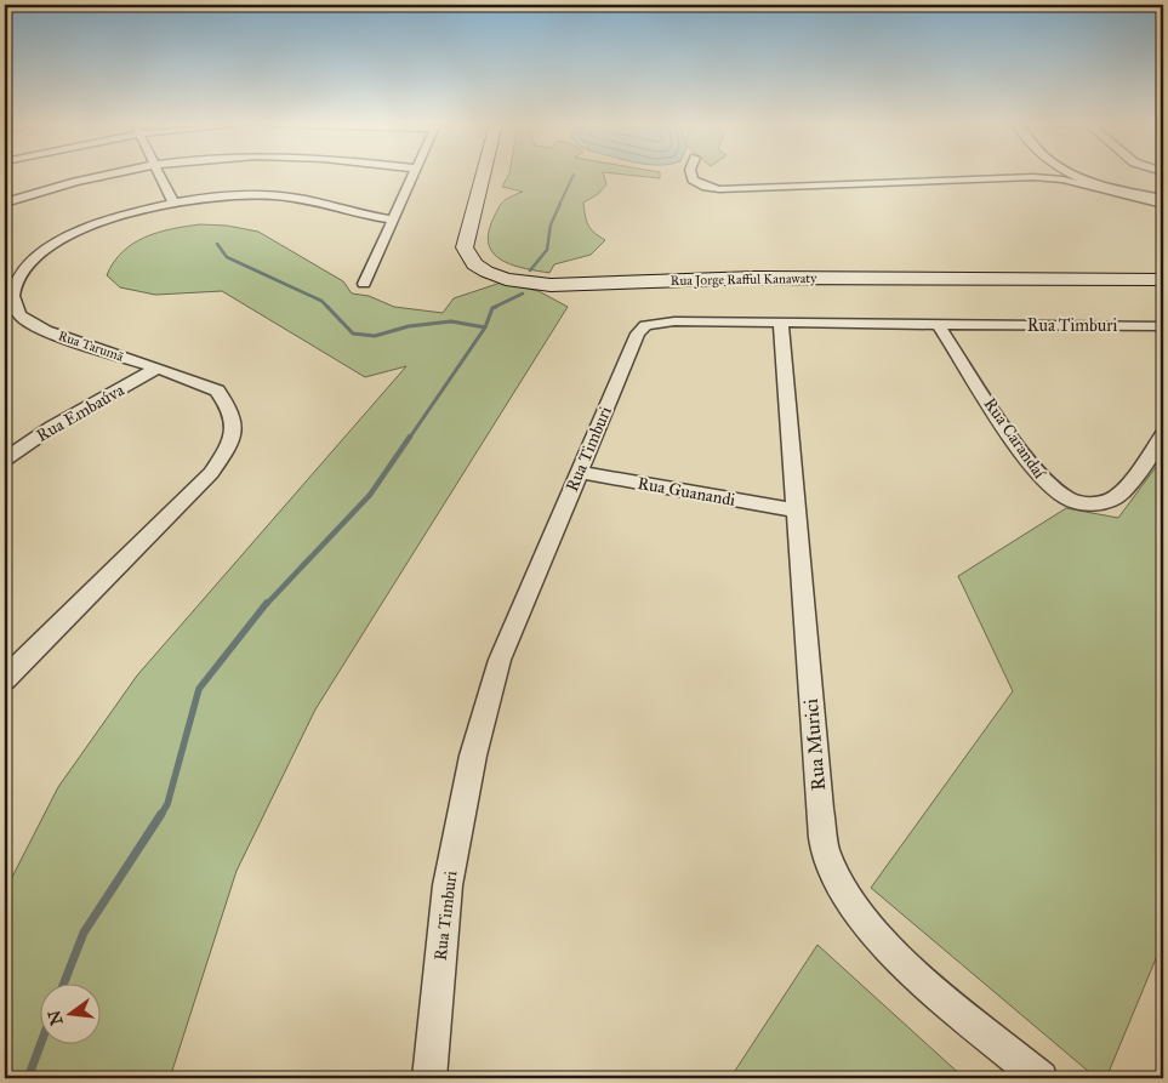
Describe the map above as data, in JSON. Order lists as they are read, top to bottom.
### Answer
{
  "streets": {
    "main road": ["Rua Jorge Rafful Kanawaty"],
    "street": [
      "Rua Timburi",
      "Rua Tarumã",
      "Rua Embaúva",
      "Rua Carandaí",
      "Rua Guanandi",
      "Rua Murici"
    ]
  },
  "crossings": [
    ["Rua Timburi", "Rua Carandaí"],
    ["Rua Timburi", "Rua Guanandi"],
    ["Rua Timburi", "Rua Murici"],
    ["Rua Tarumã", "Rua Embaúva"],
    ["Rua Guanandi", "Rua Murici"]
  ],
  "north": "left"
}
